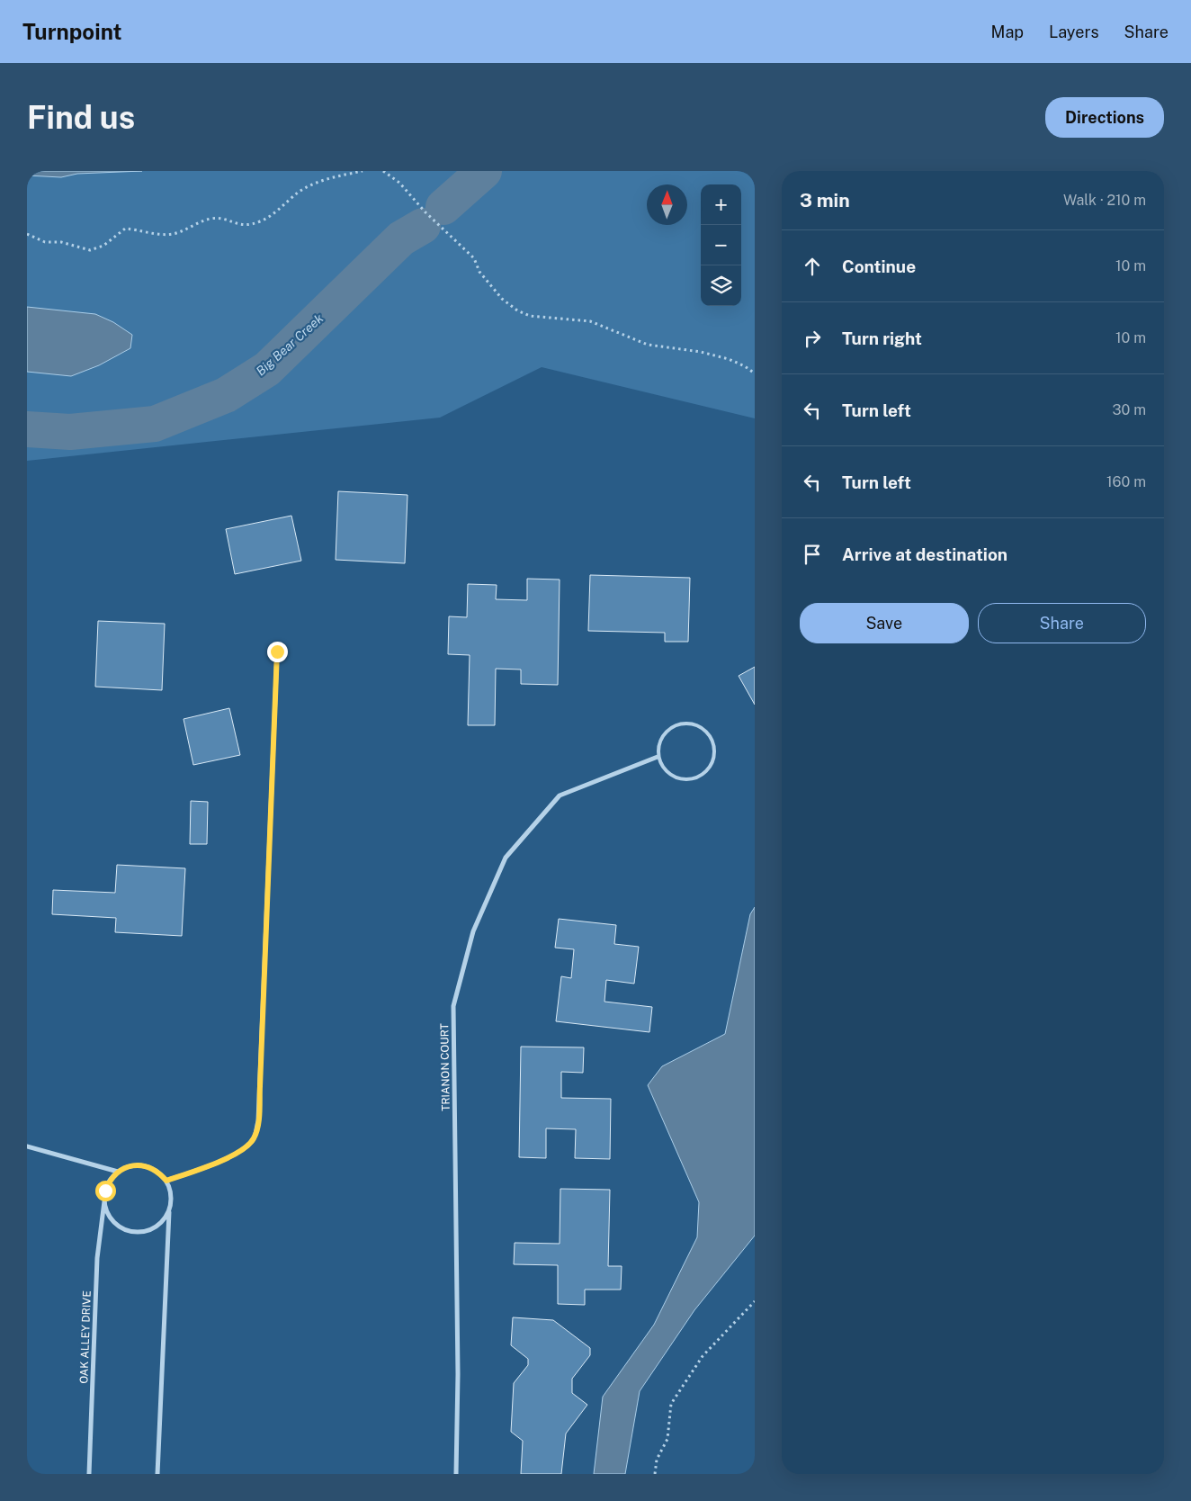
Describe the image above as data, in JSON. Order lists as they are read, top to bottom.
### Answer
{
  "streets": {
    "street": ["TRIANON COURT", "OAK ALLEY DRIVE"]
  },
  "water": ["Big Bear Creek"],
  "north": "top",
  "page": {
    "header": "Turnpoint",
    "nav": ["Map", "Layers", "Share"],
    "buttons": [
      "Directions",
      ["Save", "Share"]
    ],
    "title": "Find us",
    "heading": ["3 min", "Walk · 210 m"],
    "map_buttons": ["+", "−"],
    "list": [
      ["Continue", "10 m"],
      ["Turn right", "10 m"],
      ["Turn left", "30 m"],
      ["Turn left", "160 m"],
      "Arrive at destination"
    ]
  }
}
